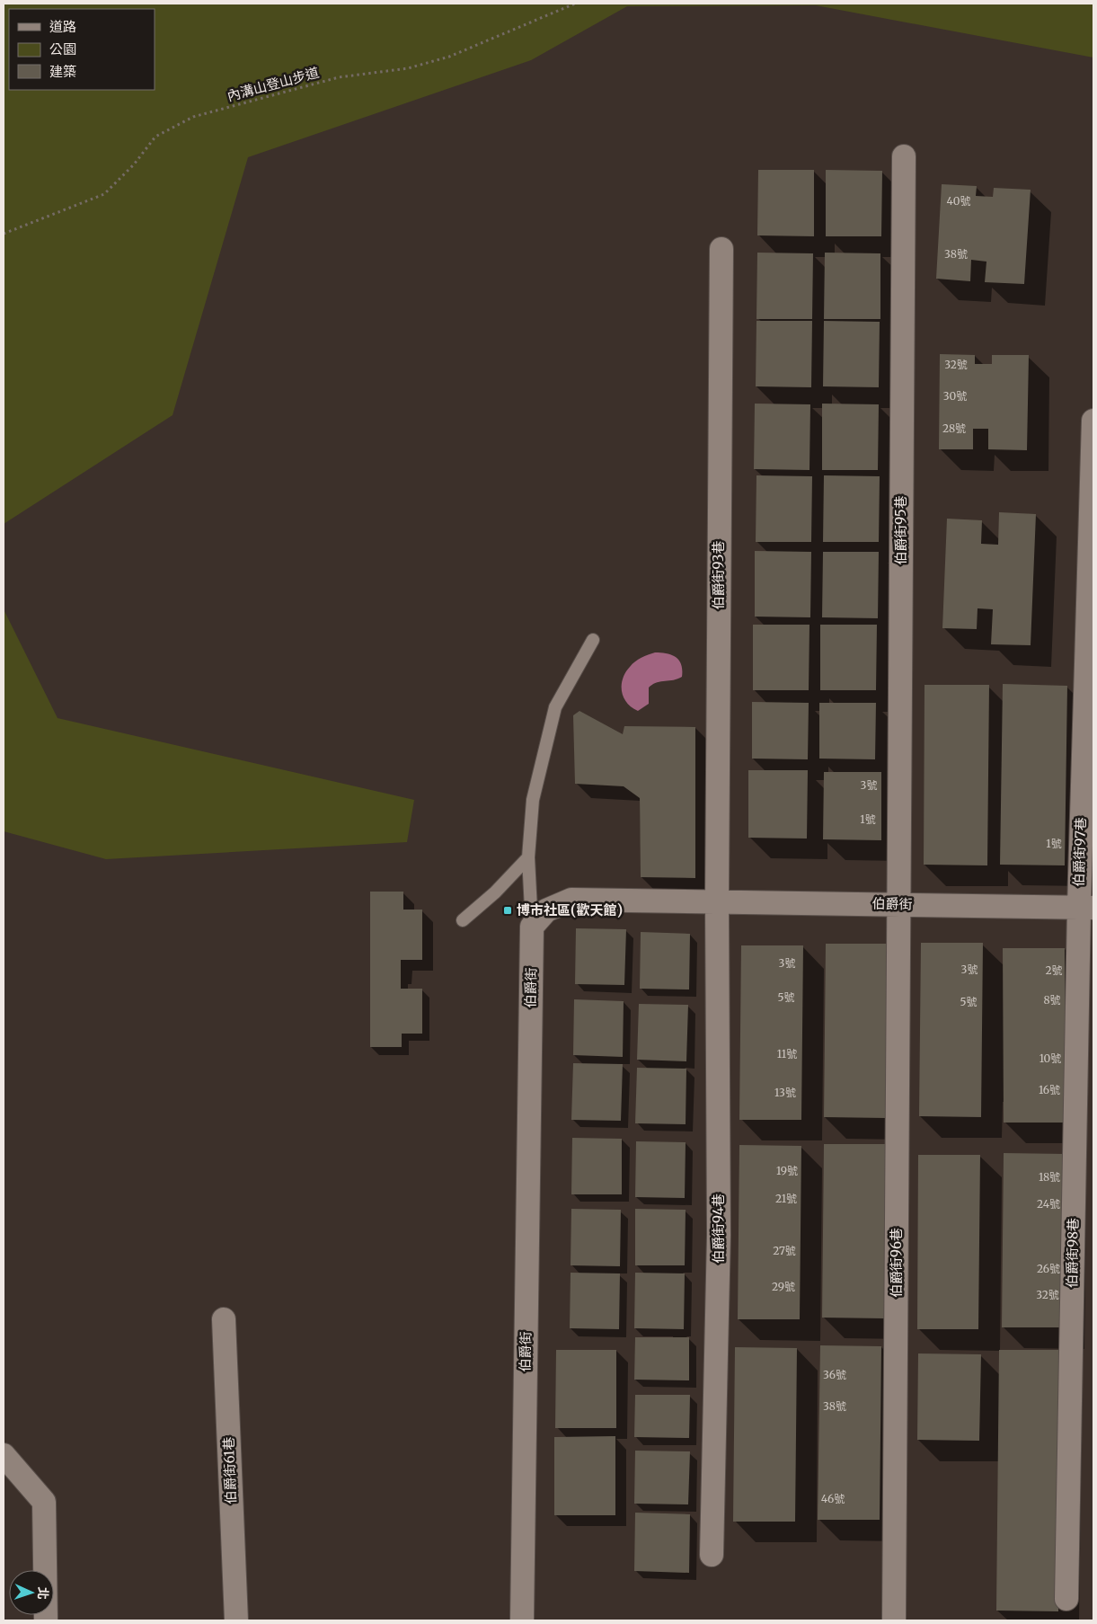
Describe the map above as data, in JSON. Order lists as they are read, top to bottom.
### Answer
{
  "streets": {
    "street": [
      "伯爵街95巷",
      "伯爵街93巷",
      "伯爵街97巷",
      "伯爵街",
      "伯爵街94巷",
      "伯爵街98巷",
      "伯爵街96巷",
      "伯爵街61巷"
    ],
    "path": ["內溝山登山步道"]
  },
  "crossings": [
    ["伯爵街95巷", "伯爵街"],
    ["伯爵街95巷", "伯爵街96巷"],
    ["伯爵街93巷", "伯爵街"],
    ["伯爵街93巷", "伯爵街94巷"],
    ["伯爵街97巷", "伯爵街"],
    ["伯爵街97巷", "伯爵街98巷"],
    ["伯爵街", "伯爵街94巷"],
    ["伯爵街", "伯爵街98巷"],
    ["伯爵街", "伯爵街96巷"]
  ],
  "places": {
    "transit": ["博市社區(歡天館)"]
  },
  "house_numbers": [
    "40號",
    "38號",
    "32號",
    "30號",
    "28號",
    "3號",
    "1號",
    "1號",
    "3號",
    "3號",
    "2號",
    "5號",
    "8號",
    "5號",
    "11號",
    "10號",
    "16號",
    "13號",
    "19號",
    "18號",
    "21號",
    "24號",
    "27號",
    "26號",
    "29號",
    "32號",
    "36號",
    "38號",
    "46號"
  ],
  "legend": ["道路", "公園", "建築"],
  "north": "right"
}
